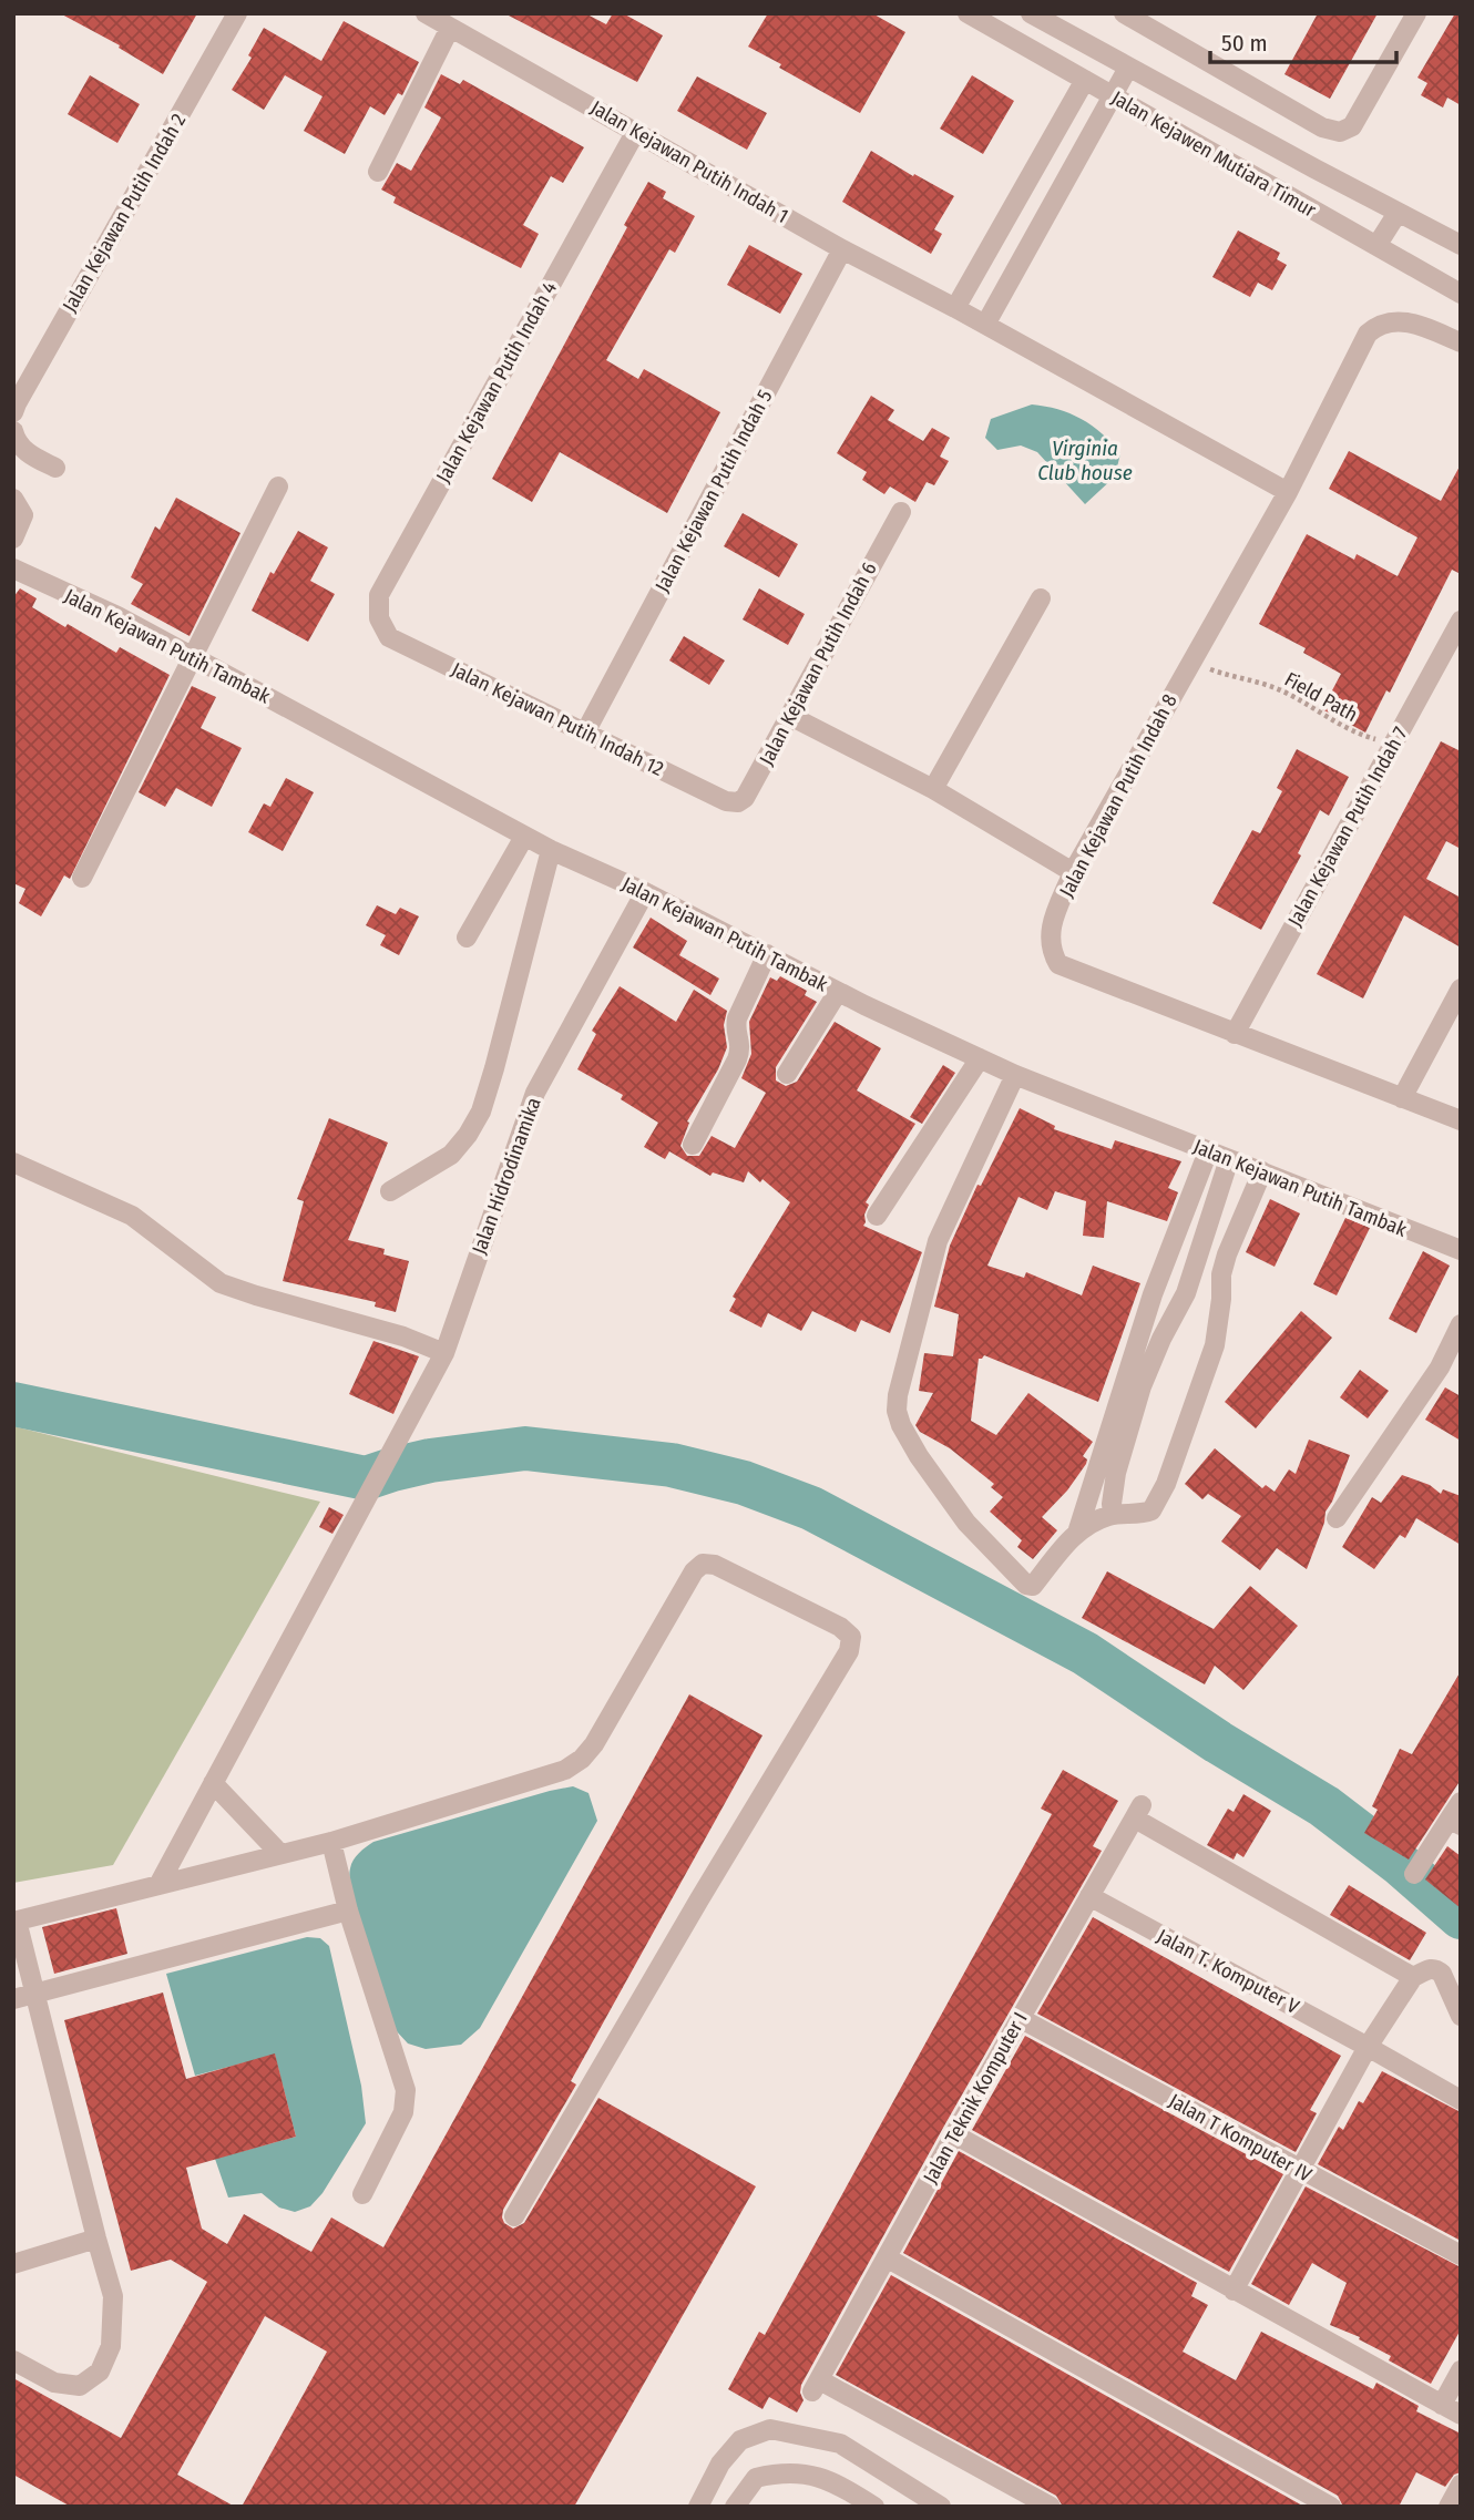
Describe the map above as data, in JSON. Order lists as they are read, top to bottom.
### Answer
{
  "streets": {
    "street": [
      "Jalan Kejawen Mutiara Timur",
      "Jalan Kejawan Putih Indah 1",
      "Jalan Kejawan Putih Indah 2",
      "Jalan Kejawan Putih Indah 4",
      "Jalan Kejawan Putih Indah 5",
      "Jalan Kejawan Putih Tambak",
      "Jalan Kejawan Putih Indah 6",
      "Jalan Kejawan Putih Indah 12",
      "Jalan Kejawan Putih Indah 8",
      "Jalan Kejawan Putih Indah 7",
      "Jalan Hidrodinamika",
      "Jalan T. Komputer V",
      "Jalan Teknik Komputer I",
      "Jalan T Komputer IV"
    ],
    "path": ["Field Path"]
  },
  "crossings": [
    ["Jalan Kejawan Putih Indah 1", "Jalan Kejawan Putih Indah 4"],
    ["Jalan Kejawan Putih Indah 1", "Jalan Kejawan Putih Indah 5"],
    ["Jalan Kejawan Putih Indah 1", "Jalan Kejawan Putih Indah 8"],
    ["Jalan Kejawan Putih Indah 4", "Jalan Kejawan Putih Indah 12"],
    ["Jalan Kejawan Putih Indah 5", "Jalan Kejawan Putih Indah 12"],
    ["Jalan Kejawan Putih Tambak", "Jalan Hidrodinamika"],
    ["Jalan Kejawan Putih Indah 6", "Jalan Kejawan Putih Indah 12"],
    ["Field Path", "Jalan Kejawan Putih Indah 8"],
    ["Field Path", "Jalan Kejawan Putih Indah 7"],
    ["Jalan Kejawan Putih Indah 8", "Jalan Kejawan Putih Indah 7"],
    ["Jalan T. Komputer V", "Jalan Teknik Komputer I"],
    ["Jalan Teknik Komputer I", "Jalan T Komputer IV"]
  ],
  "water": ["Virginia Club house"],
  "scale_bar": "50 m"
}
